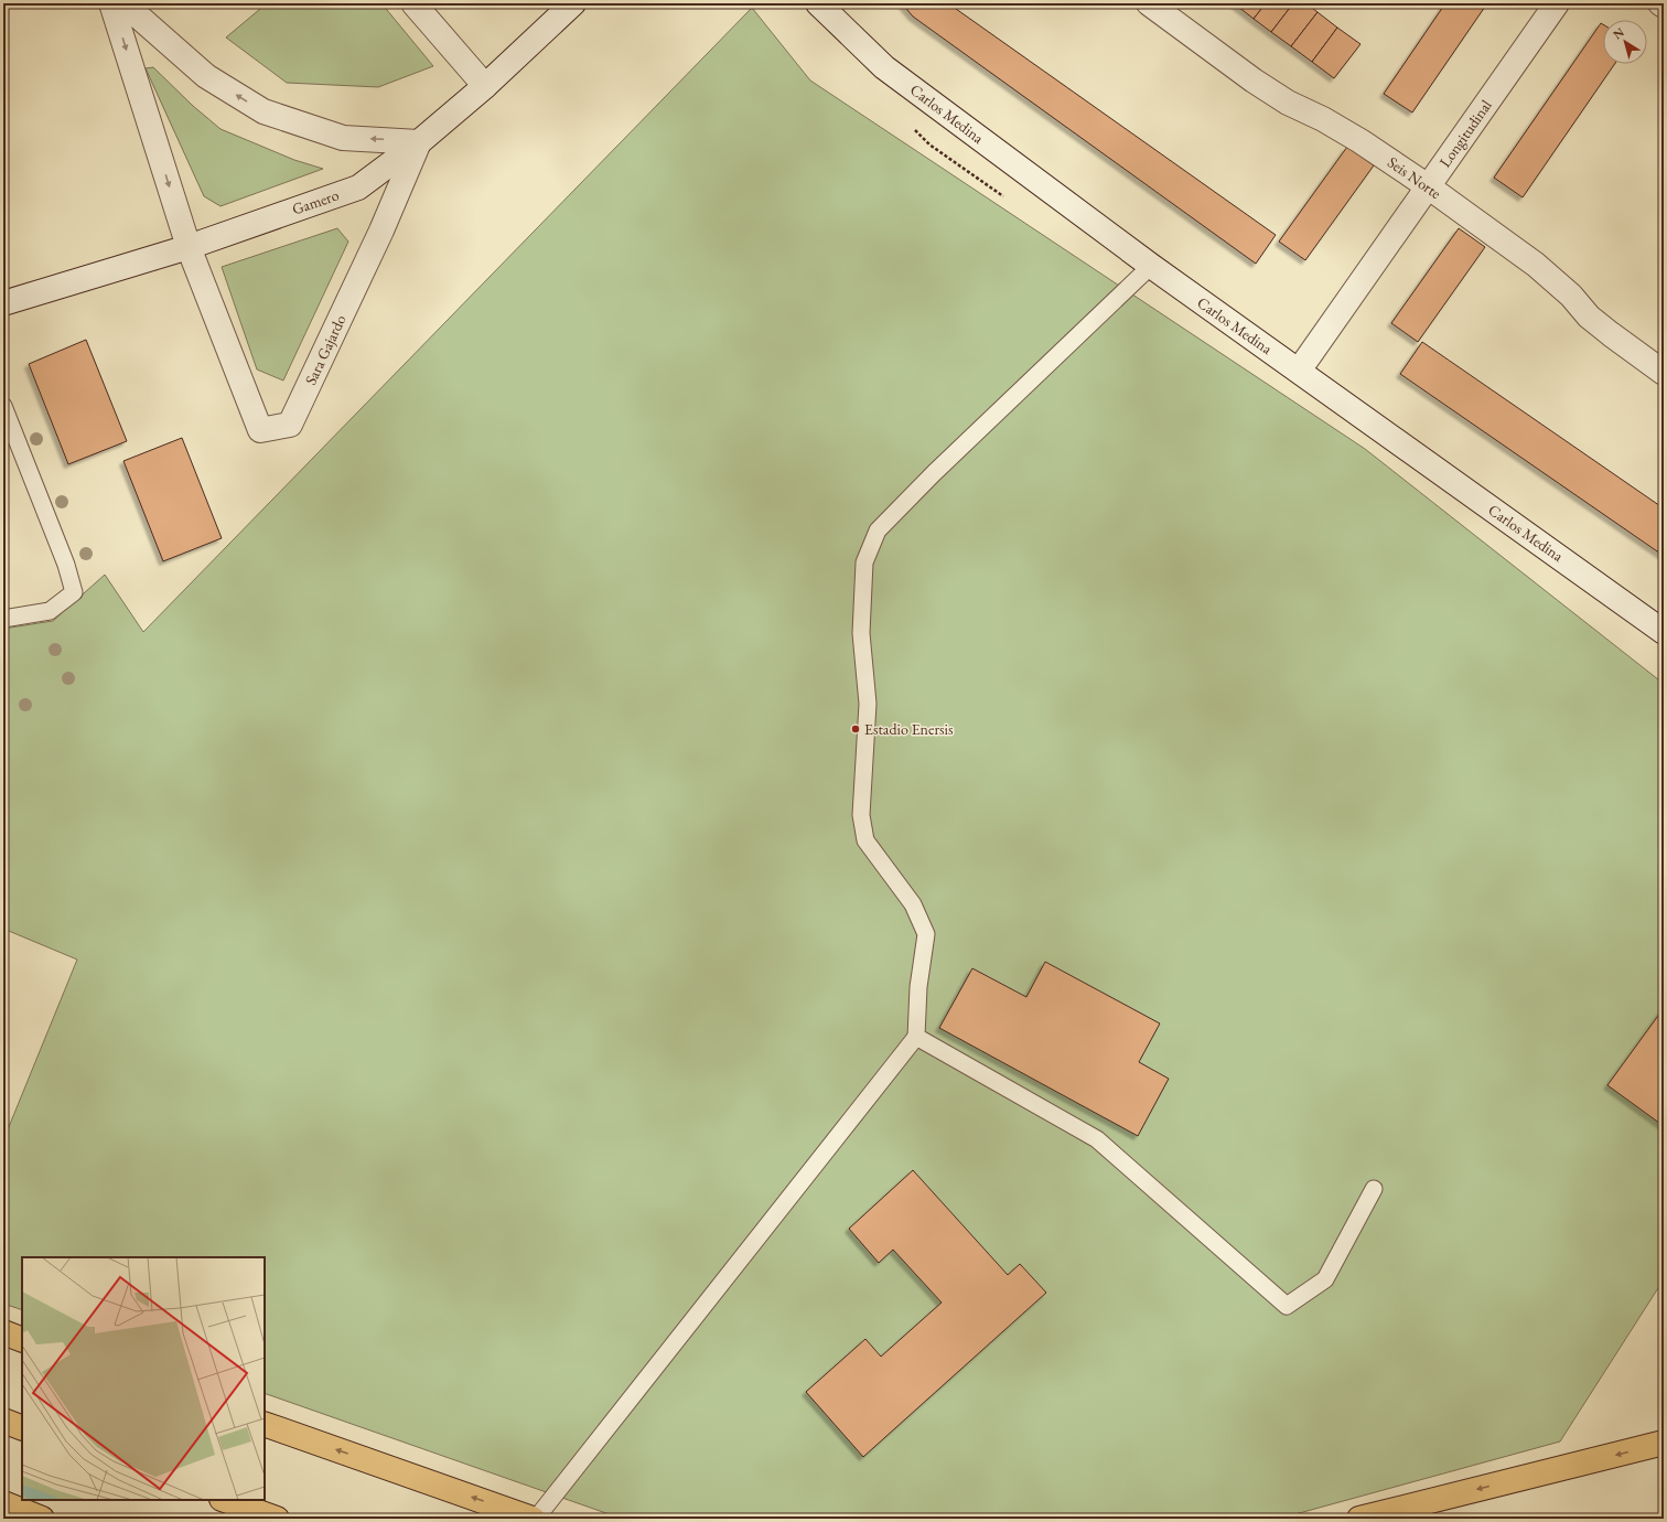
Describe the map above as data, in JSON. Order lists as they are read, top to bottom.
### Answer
{
  "streets": {
    "street": [
      "Carlos Medina",
      "Longitudinal",
      "Seis Norte",
      "Gamero",
      "Sara Gajardo"
    ]
  },
  "crossings": [
    ["Carlos Medina", "Longitudinal"],
    ["Longitudinal", "Seis Norte"],
    ["Gamero", "Sara Gajardo"]
  ],
  "places": ["Estadio Enersis"],
  "north": "top left"
}
